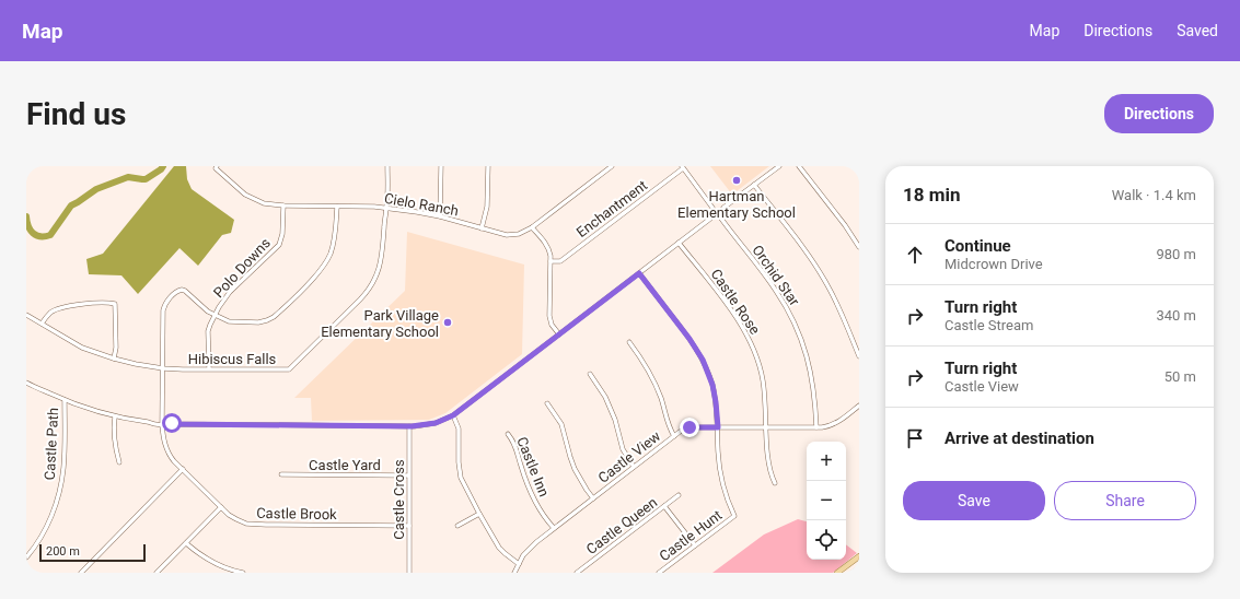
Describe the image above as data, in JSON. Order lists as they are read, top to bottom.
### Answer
{
  "streets": {
    "street": [
      "Cielo Ranch",
      "Enchantment",
      "Polo Downs",
      "Orchid Star",
      "Castle Rose",
      "Hibiscus Falls",
      "Castle Path",
      "Castle View",
      "Castle Yard",
      "Castle Inn",
      "Castle Cross",
      "Castle Brook",
      "Castle Queen",
      "Castle Hunt"
    ]
  },
  "crossings": [
    ["Cielo Ranch", "Polo Downs"],
    ["Cielo Ranch", "Hibiscus Falls"],
    ["Polo Downs", "Hibiscus Falls"],
    ["Polo Downs", "Castle Brook"],
    ["Orchid Star", "Castle View"],
    ["Castle Rose", "Castle View"],
    ["Hibiscus Falls", "Castle Brook"],
    ["Castle View", "Castle Inn"],
    ["Castle View", "Castle Hunt"],
    ["Castle Yard", "Castle Cross"],
    ["Castle Cross", "Castle Brook"]
  ],
  "places": ["Hartman Elementary School", "Park Village Elementary School"],
  "scale_bar": "200 m",
  "page": {
    "header": "Map",
    "nav": ["Map", "Directions", "Saved"],
    "buttons": [
      "Directions",
      ["Save", "Share"]
    ],
    "title": "Find us",
    "heading": ["18 min", "Walk · 1.4 km"],
    "list": [
      ["Continue", "Midcrown Drive", "980 m"],
      ["Turn right", "Castle Stream", "340 m"],
      ["Turn right", "Castle View", "50 m"],
      "Arrive at destination"
    ],
    "map_buttons": ["+", "−"],
    "scale": "200 m"
  }
}
